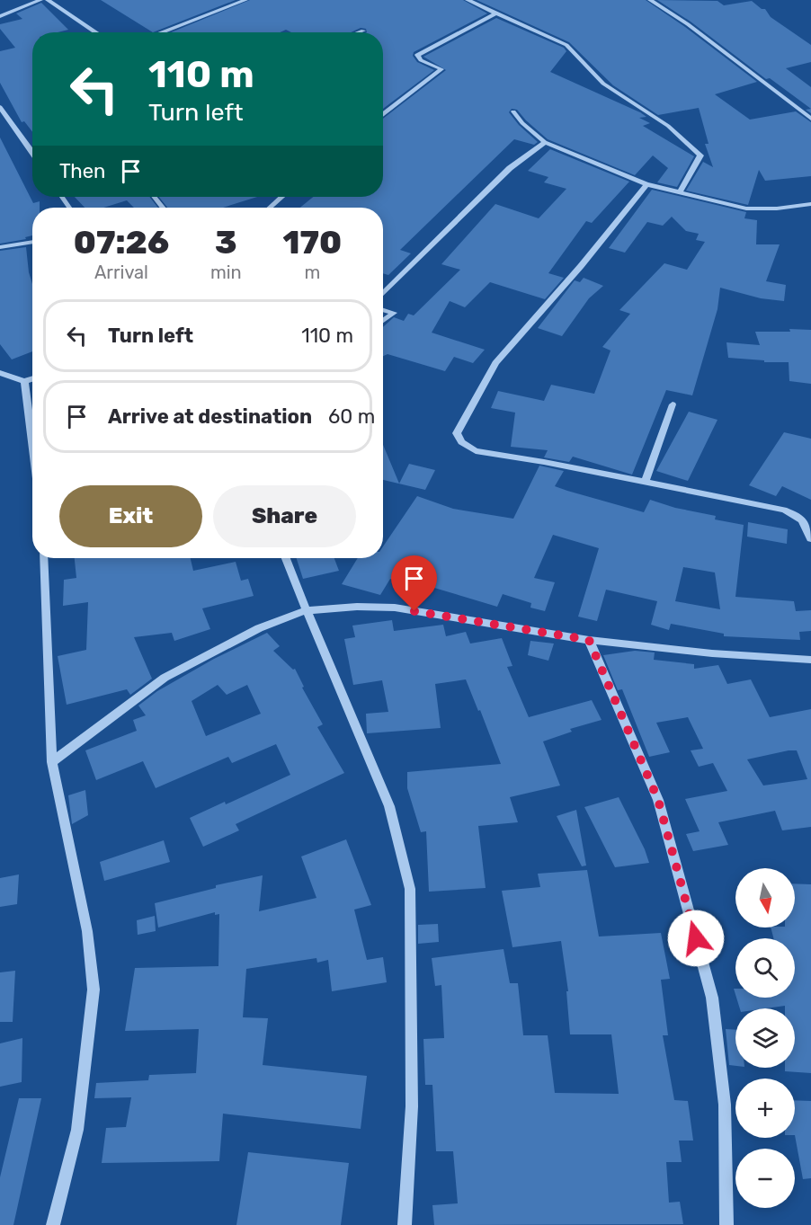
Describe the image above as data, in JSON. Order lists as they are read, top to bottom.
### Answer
{
  "north": "bottom",
  "page": {
    "turn": ["110 m", "Turn left"],
    "then": "Then",
    "eta": [
      "07:26",
      "Arrival",
      "3",
      "min",
      "170",
      "m"
    ],
    "list": [
      {
        "name": "Turn left",
        "value": "110 m"
      },
      {
        "name": "Arrive at destination",
        "value": "60 m"
      }
    ],
    "buttons": ["Exit", "Share"],
    "map_buttons": ["+", "−"]
  }
}
